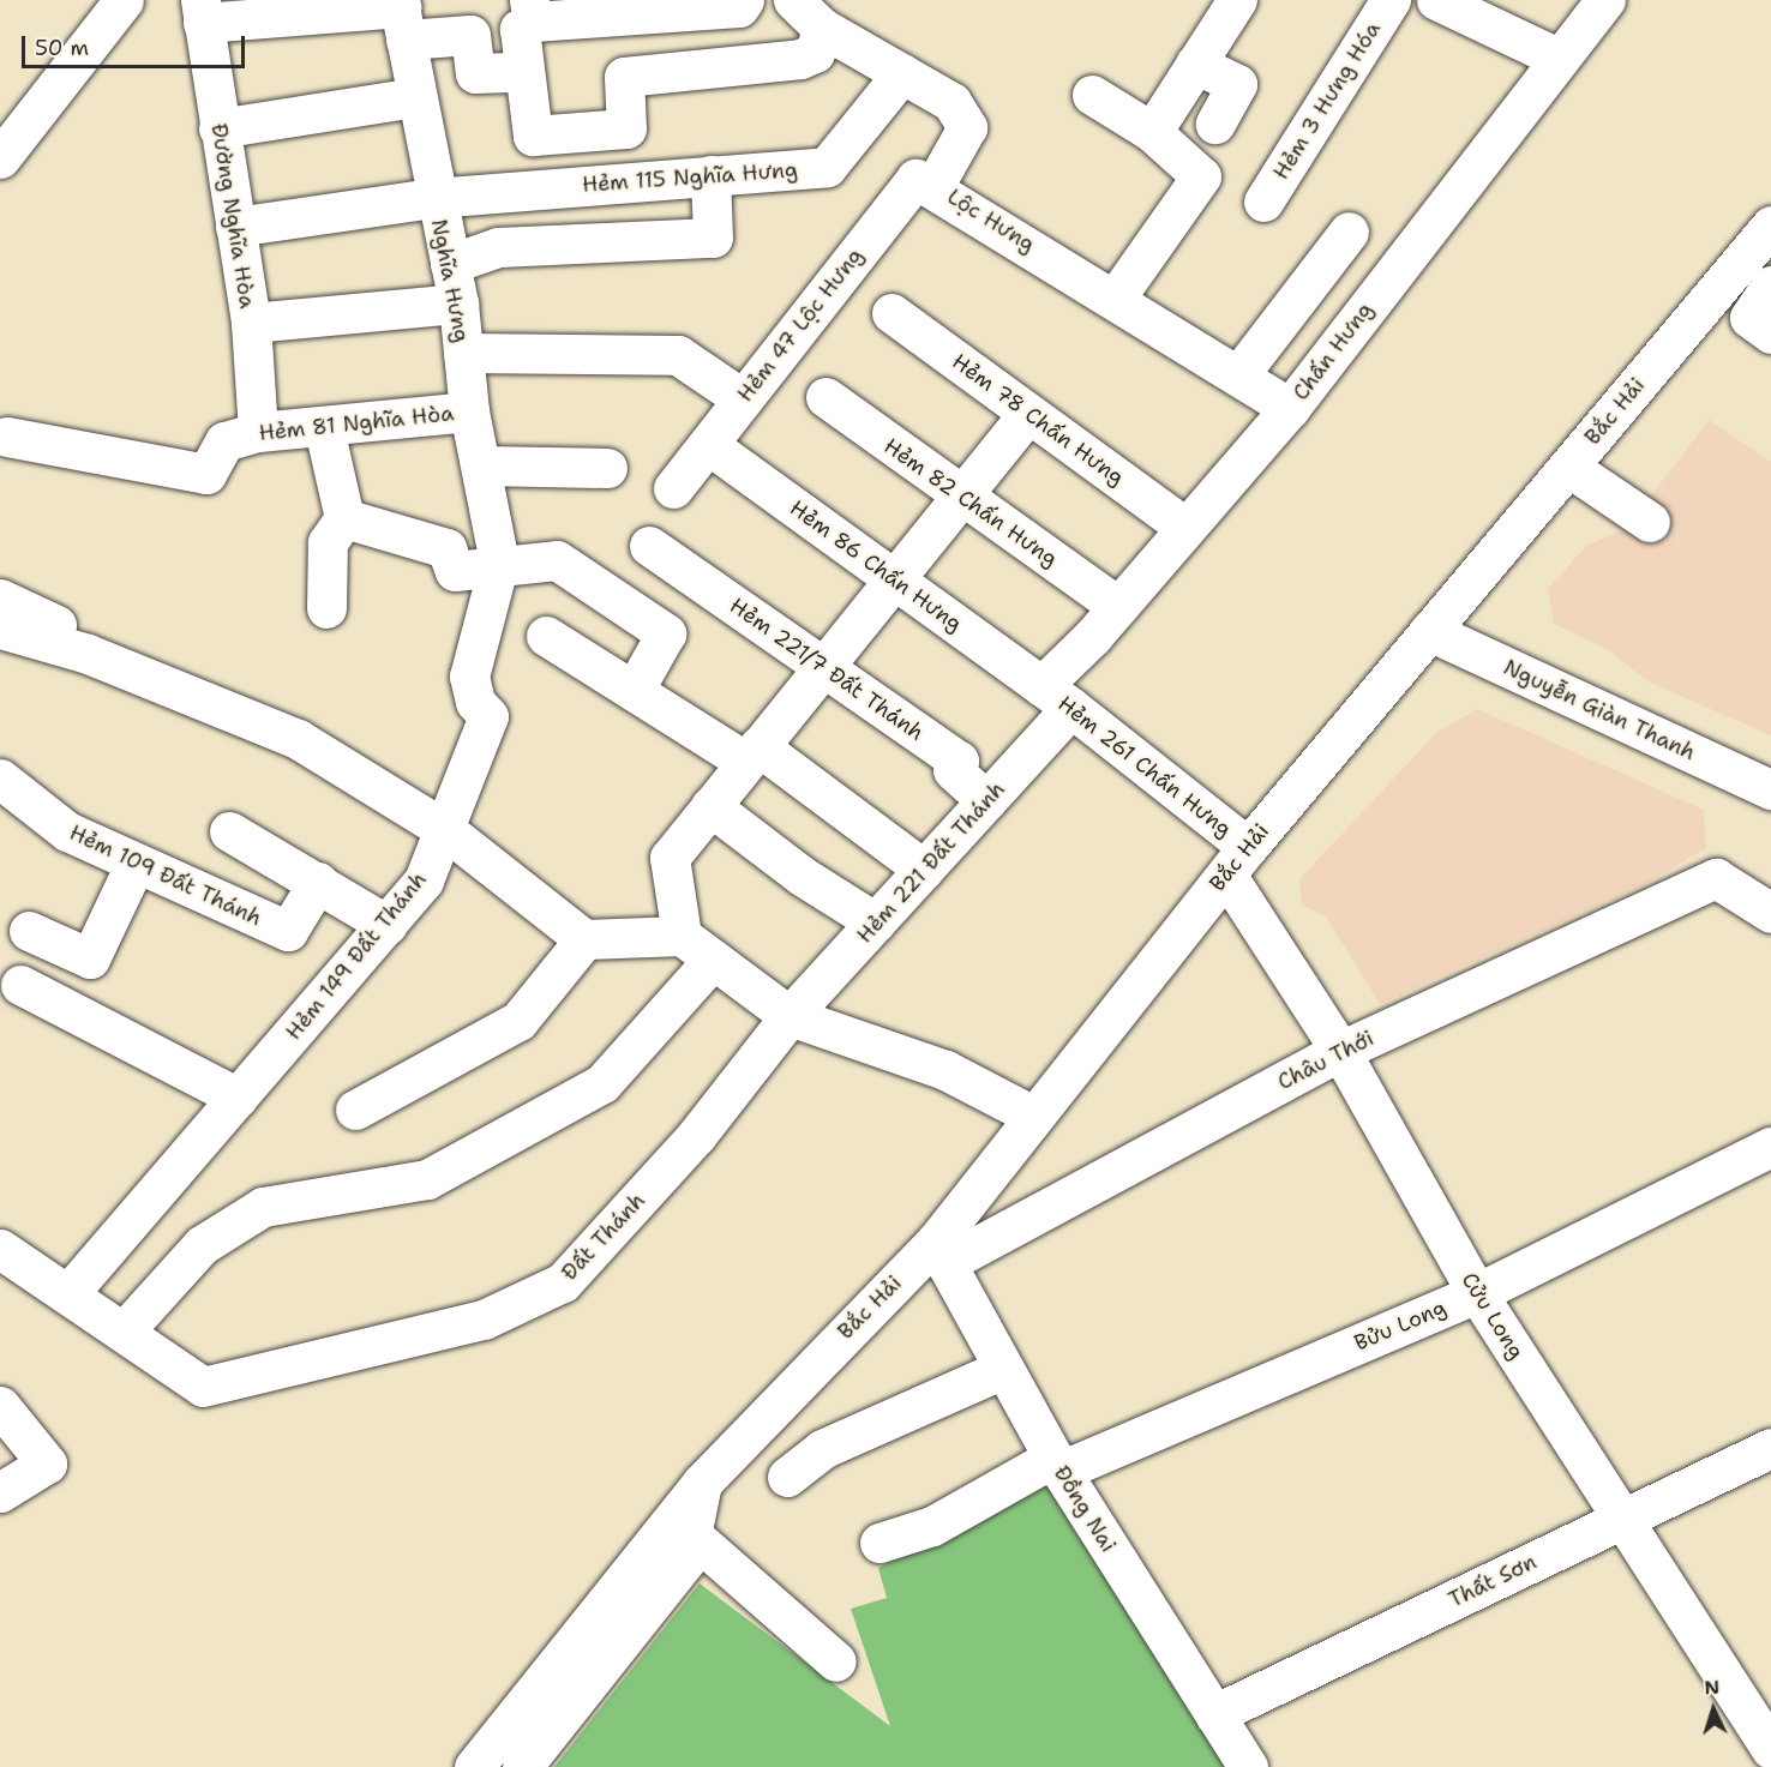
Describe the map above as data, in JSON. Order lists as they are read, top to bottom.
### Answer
{
  "streets": {
    "street": [
      "Hẻm 3 Hưng Hóa",
      "Hẻm 115 Nghĩa Hưng",
      "Đường Nghĩa Hòa",
      "Lộc Hưng",
      "Nghĩa Hưng",
      "Hẻm 47 Lộc Hưng",
      "Chấn Hưng",
      "Bắc Hải",
      "Hẻm 78 Chấn Hưng",
      "Hẻm 81 Nghĩa Hòa",
      "Hẻm 82 Chấn Hưng",
      "Hẻm 86 Chấn Hưng",
      "Hẻm 221/7 Đất Thánh",
      "Nguyễn Giàn Thanh",
      "Hẻm 261 Chấn Hưng",
      "Hẻm 221 Đất Thánh",
      "Hẻm 109 Đất Thánh",
      "Hẻm 149 Đất Thánh",
      "Châu Thới",
      "Đất Thánh",
      "Cửu Long",
      "Bửu Long",
      "Đồng Nai",
      "Thất Sơn"
    ]
  },
  "crossings": [
    ["Hẻm 115 Nghĩa Hưng", "Đường Nghĩa Hòa"],
    ["Hẻm 115 Nghĩa Hưng", "Lộc Hưng"],
    ["Hẻm 115 Nghĩa Hưng", "Nghĩa Hưng"],
    ["Đường Nghĩa Hòa", "Hẻm 81 Nghĩa Hòa"],
    ["Lộc Hưng", "Hẻm 47 Lộc Hưng"],
    ["Lộc Hưng", "Chấn Hưng"],
    ["Nghĩa Hưng", "Hẻm 81 Nghĩa Hòa"],
    ["Nghĩa Hưng", "Hẻm 149 Đất Thánh"],
    ["Hẻm 47 Lộc Hưng", "Hẻm 86 Chấn Hưng"],
    ["Chấn Hưng", "Hẻm 78 Chấn Hưng"],
    ["Chấn Hưng", "Hẻm 82 Chấn Hưng"],
    ["Chấn Hưng", "Hẻm 86 Chấn Hưng"],
    ["Chấn Hưng", "Hẻm 261 Chấn Hưng"],
    ["Chấn Hưng", "Hẻm 221 Đất Thánh"],
    ["Bắc Hải", "Nguyễn Giàn Thanh"],
    ["Bắc Hải", "Hẻm 261 Chấn Hưng"],
    ["Bắc Hải", "Châu Thới"],
    ["Bắc Hải", "Cửu Long"],
    ["Bắc Hải", "Đồng Nai"],
    ["Hẻm 86 Chấn Hưng", "Hẻm 261 Chấn Hưng"],
    ["Hẻm 86 Chấn Hưng", "Hẻm 221 Đất Thánh"],
    ["Hẻm 221/7 Đất Thánh", "Hẻm 221 Đất Thánh"],
    ["Hẻm 261 Chấn Hưng", "Hẻm 221 Đất Thánh"],
    ["Hẻm 261 Chấn Hưng", "Cửu Long"],
    ["Hẻm 221 Đất Thánh", "Đất Thánh"],
    ["Hẻm 149 Đất Thánh", "Đất Thánh"],
    ["Châu Thới", "Cửu Long"],
    ["Châu Thới", "Đồng Nai"],
    ["Cửu Long", "Bửu Long"],
    ["Cửu Long", "Thất Sơn"],
    ["Bửu Long", "Đồng Nai"],
    ["Đồng Nai", "Thất Sơn"]
  ],
  "scale_bar": "50 m",
  "north": "top"
}
